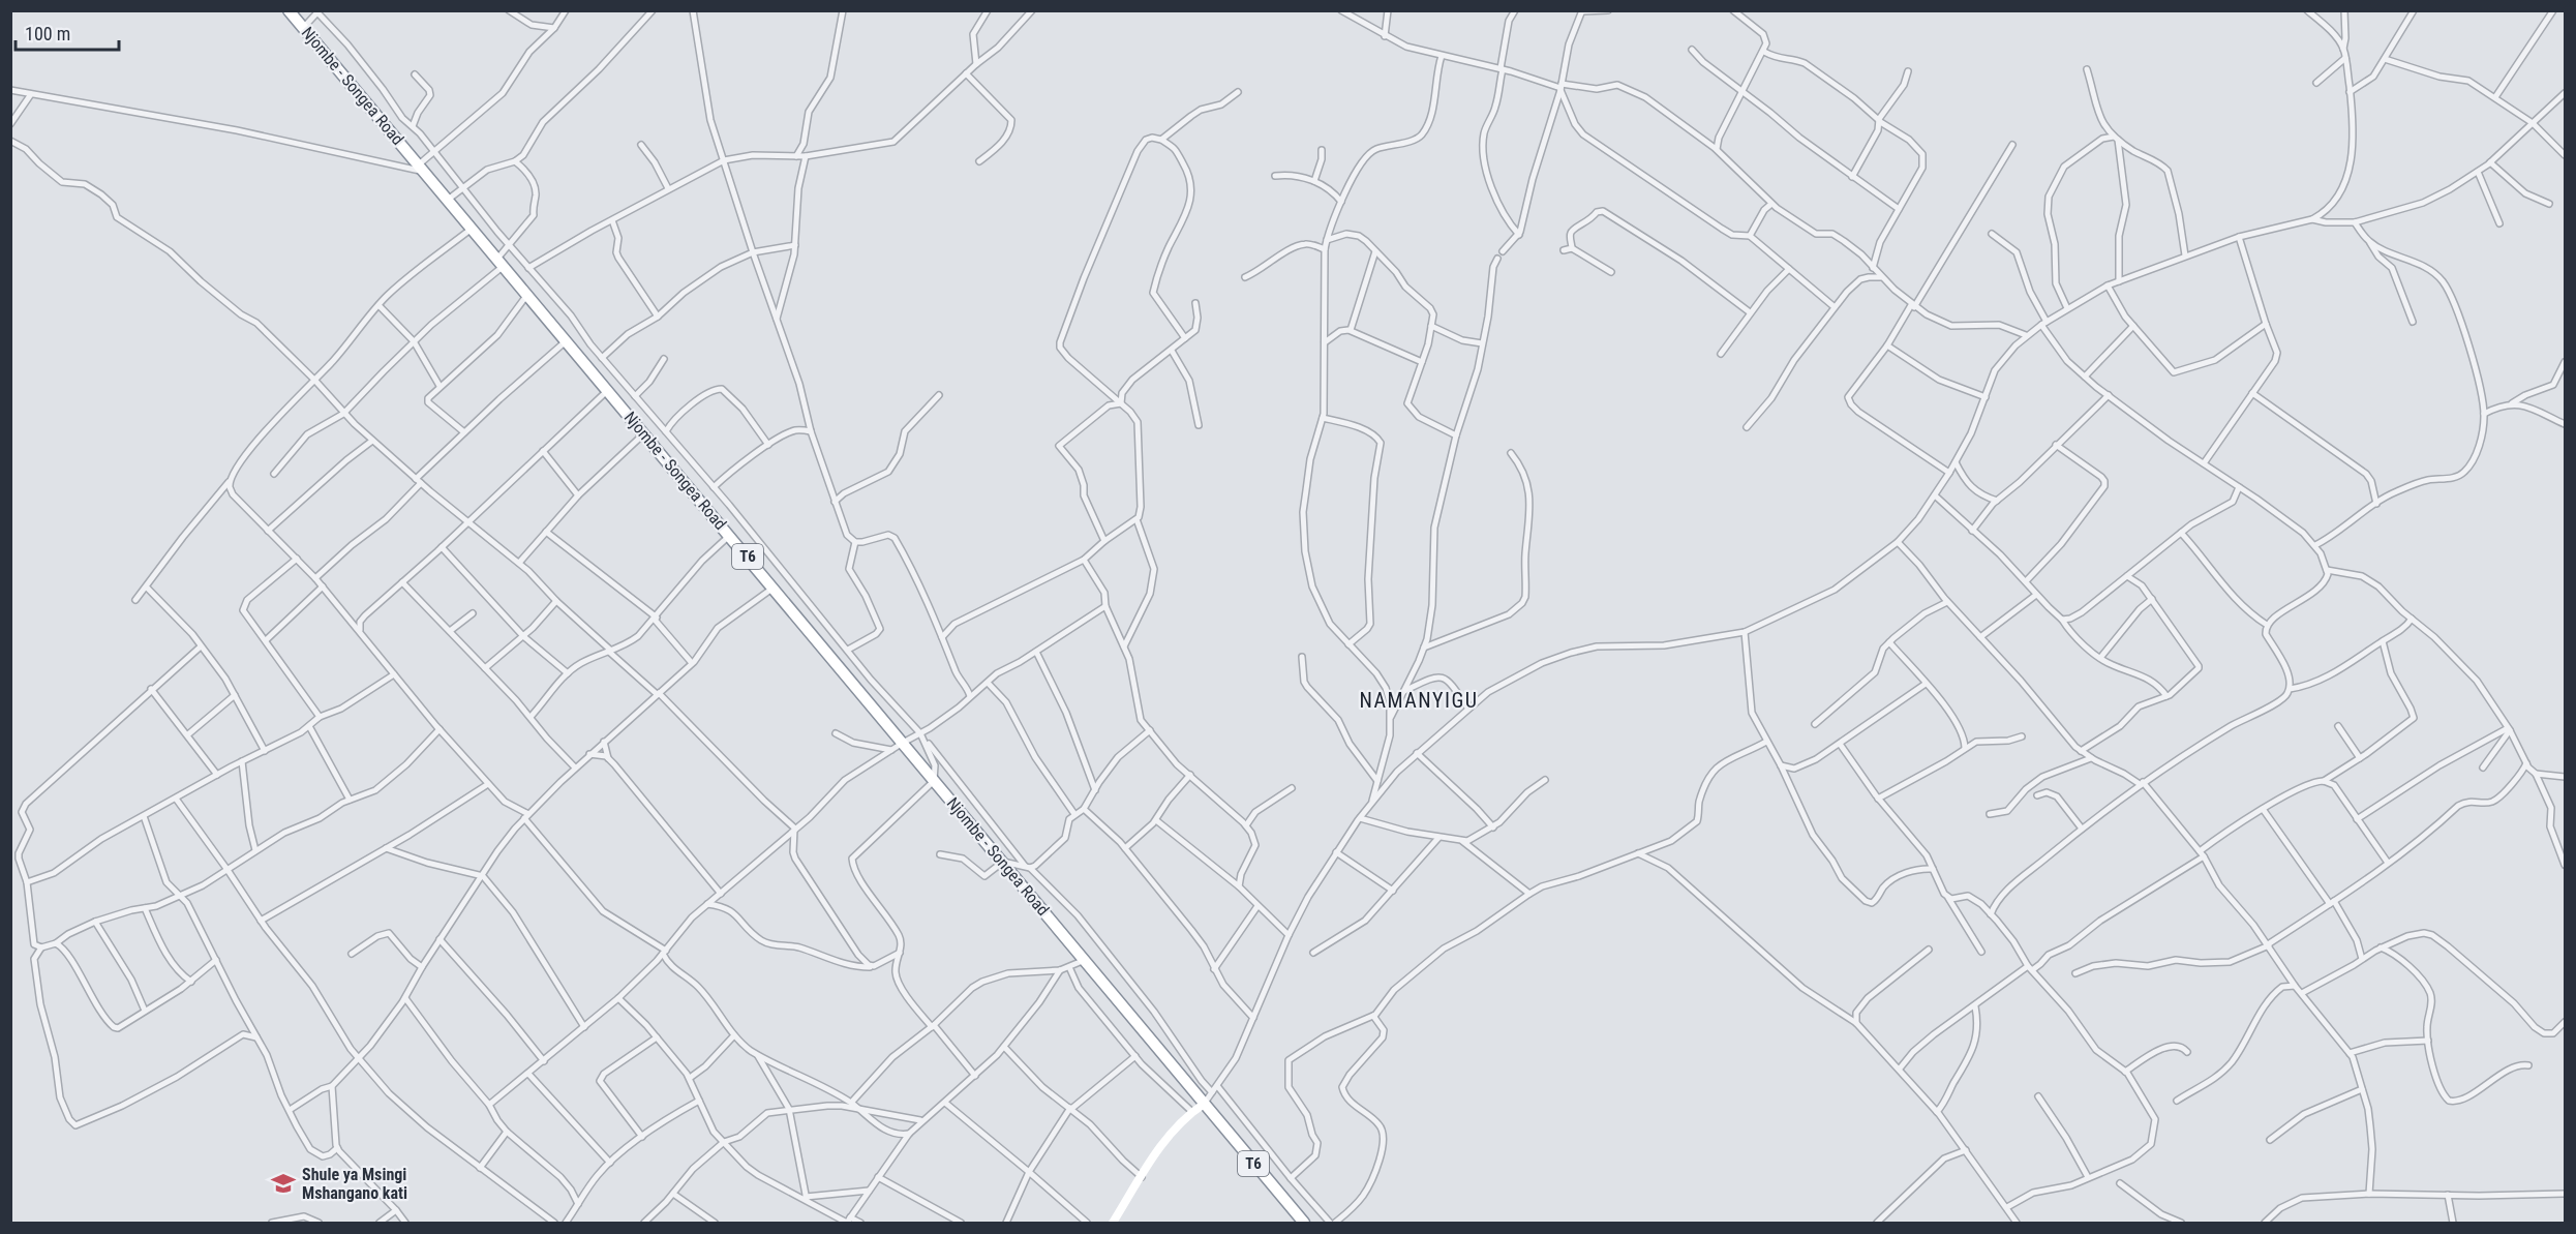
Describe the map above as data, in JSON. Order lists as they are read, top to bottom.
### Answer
{
  "streets": {
    "highway": ["Njombe - Songea Road", "T6"]
  },
  "crossings": [
    ["Njombe - Songea Road", "T6"]
  ],
  "districts": ["NAMANYIGU"],
  "places": {
    "school or university": ["Shule ya Msingi Mshangano kati"]
  },
  "scale_bar": "100 m"
}
